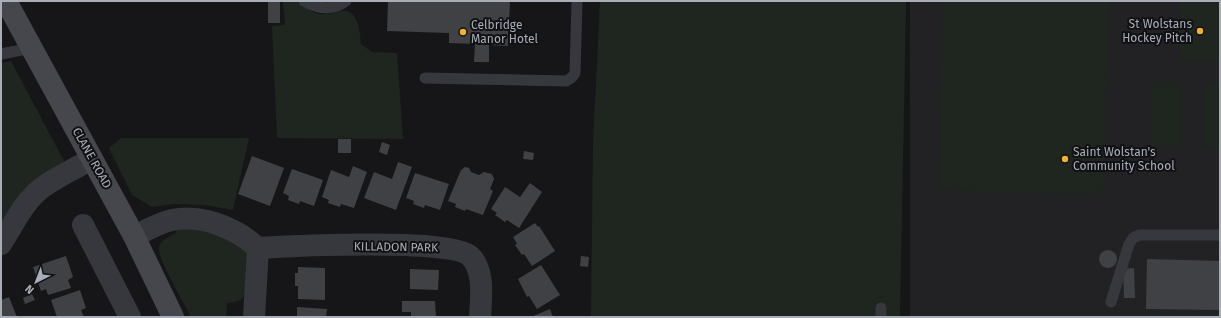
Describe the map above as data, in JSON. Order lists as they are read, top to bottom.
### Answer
{
  "streets": {
    "main road": ["CLANE ROAD"],
    "street": ["KILLADON PARK"]
  },
  "places": ["St Wolstans Hockey Pitch", "Celbridge Manor Hotel", "Saint Wolstan's Community School"],
  "north": "bottom left"
}
